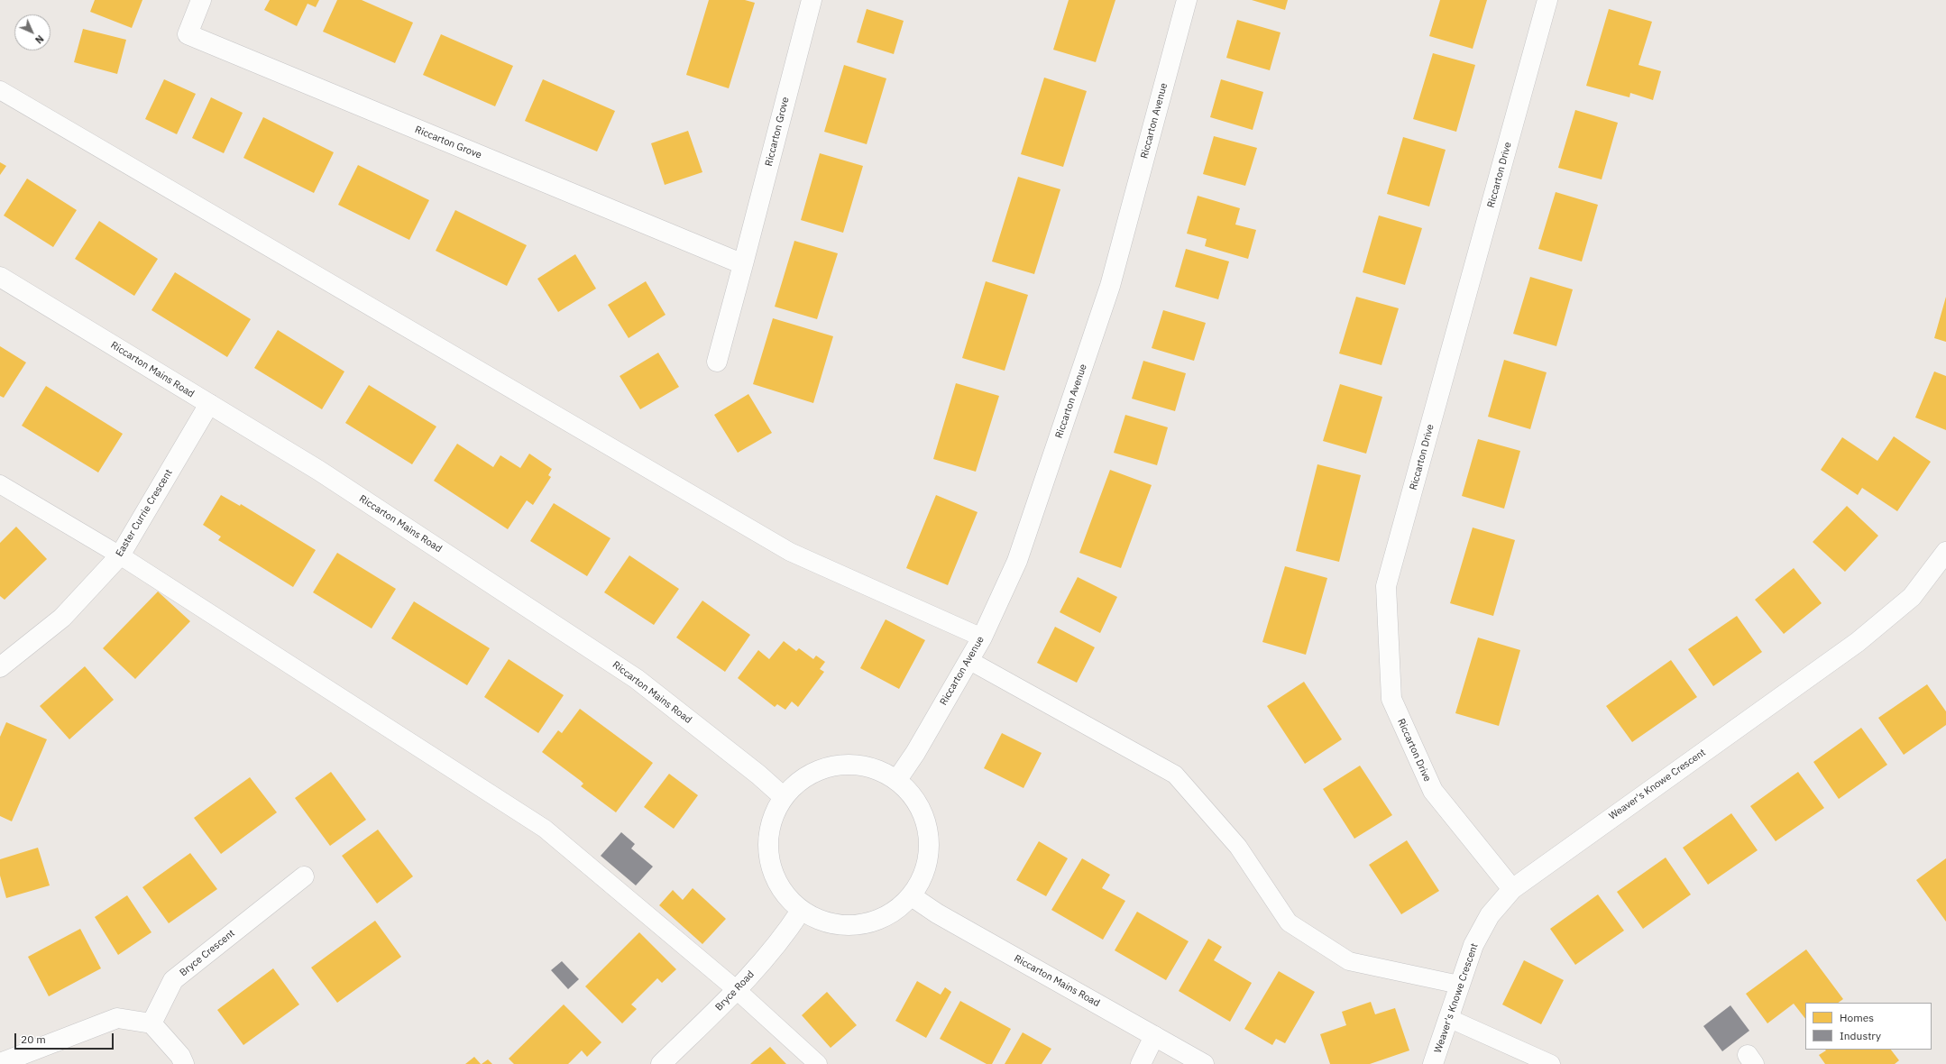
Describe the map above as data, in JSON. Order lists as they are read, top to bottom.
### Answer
{
  "streets": {
    "street": [
      "Riccarton Avenue",
      "Riccarton Grove",
      "Riccarton Drive",
      "Riccarton Mains Road",
      "Easter Currie Crescent",
      "Weaver's Knowe Crescent",
      "Bryce Crescent",
      "Bryce Road"
    ]
  },
  "crossings": [
    ["Riccarton Drive", "Weaver's Knowe Crescent"],
    ["Riccarton Mains Road", "Easter Currie Crescent"]
  ],
  "legend": ["Homes", "Industry"],
  "scale_bar": "20 m",
  "north": "bottom right"
}
